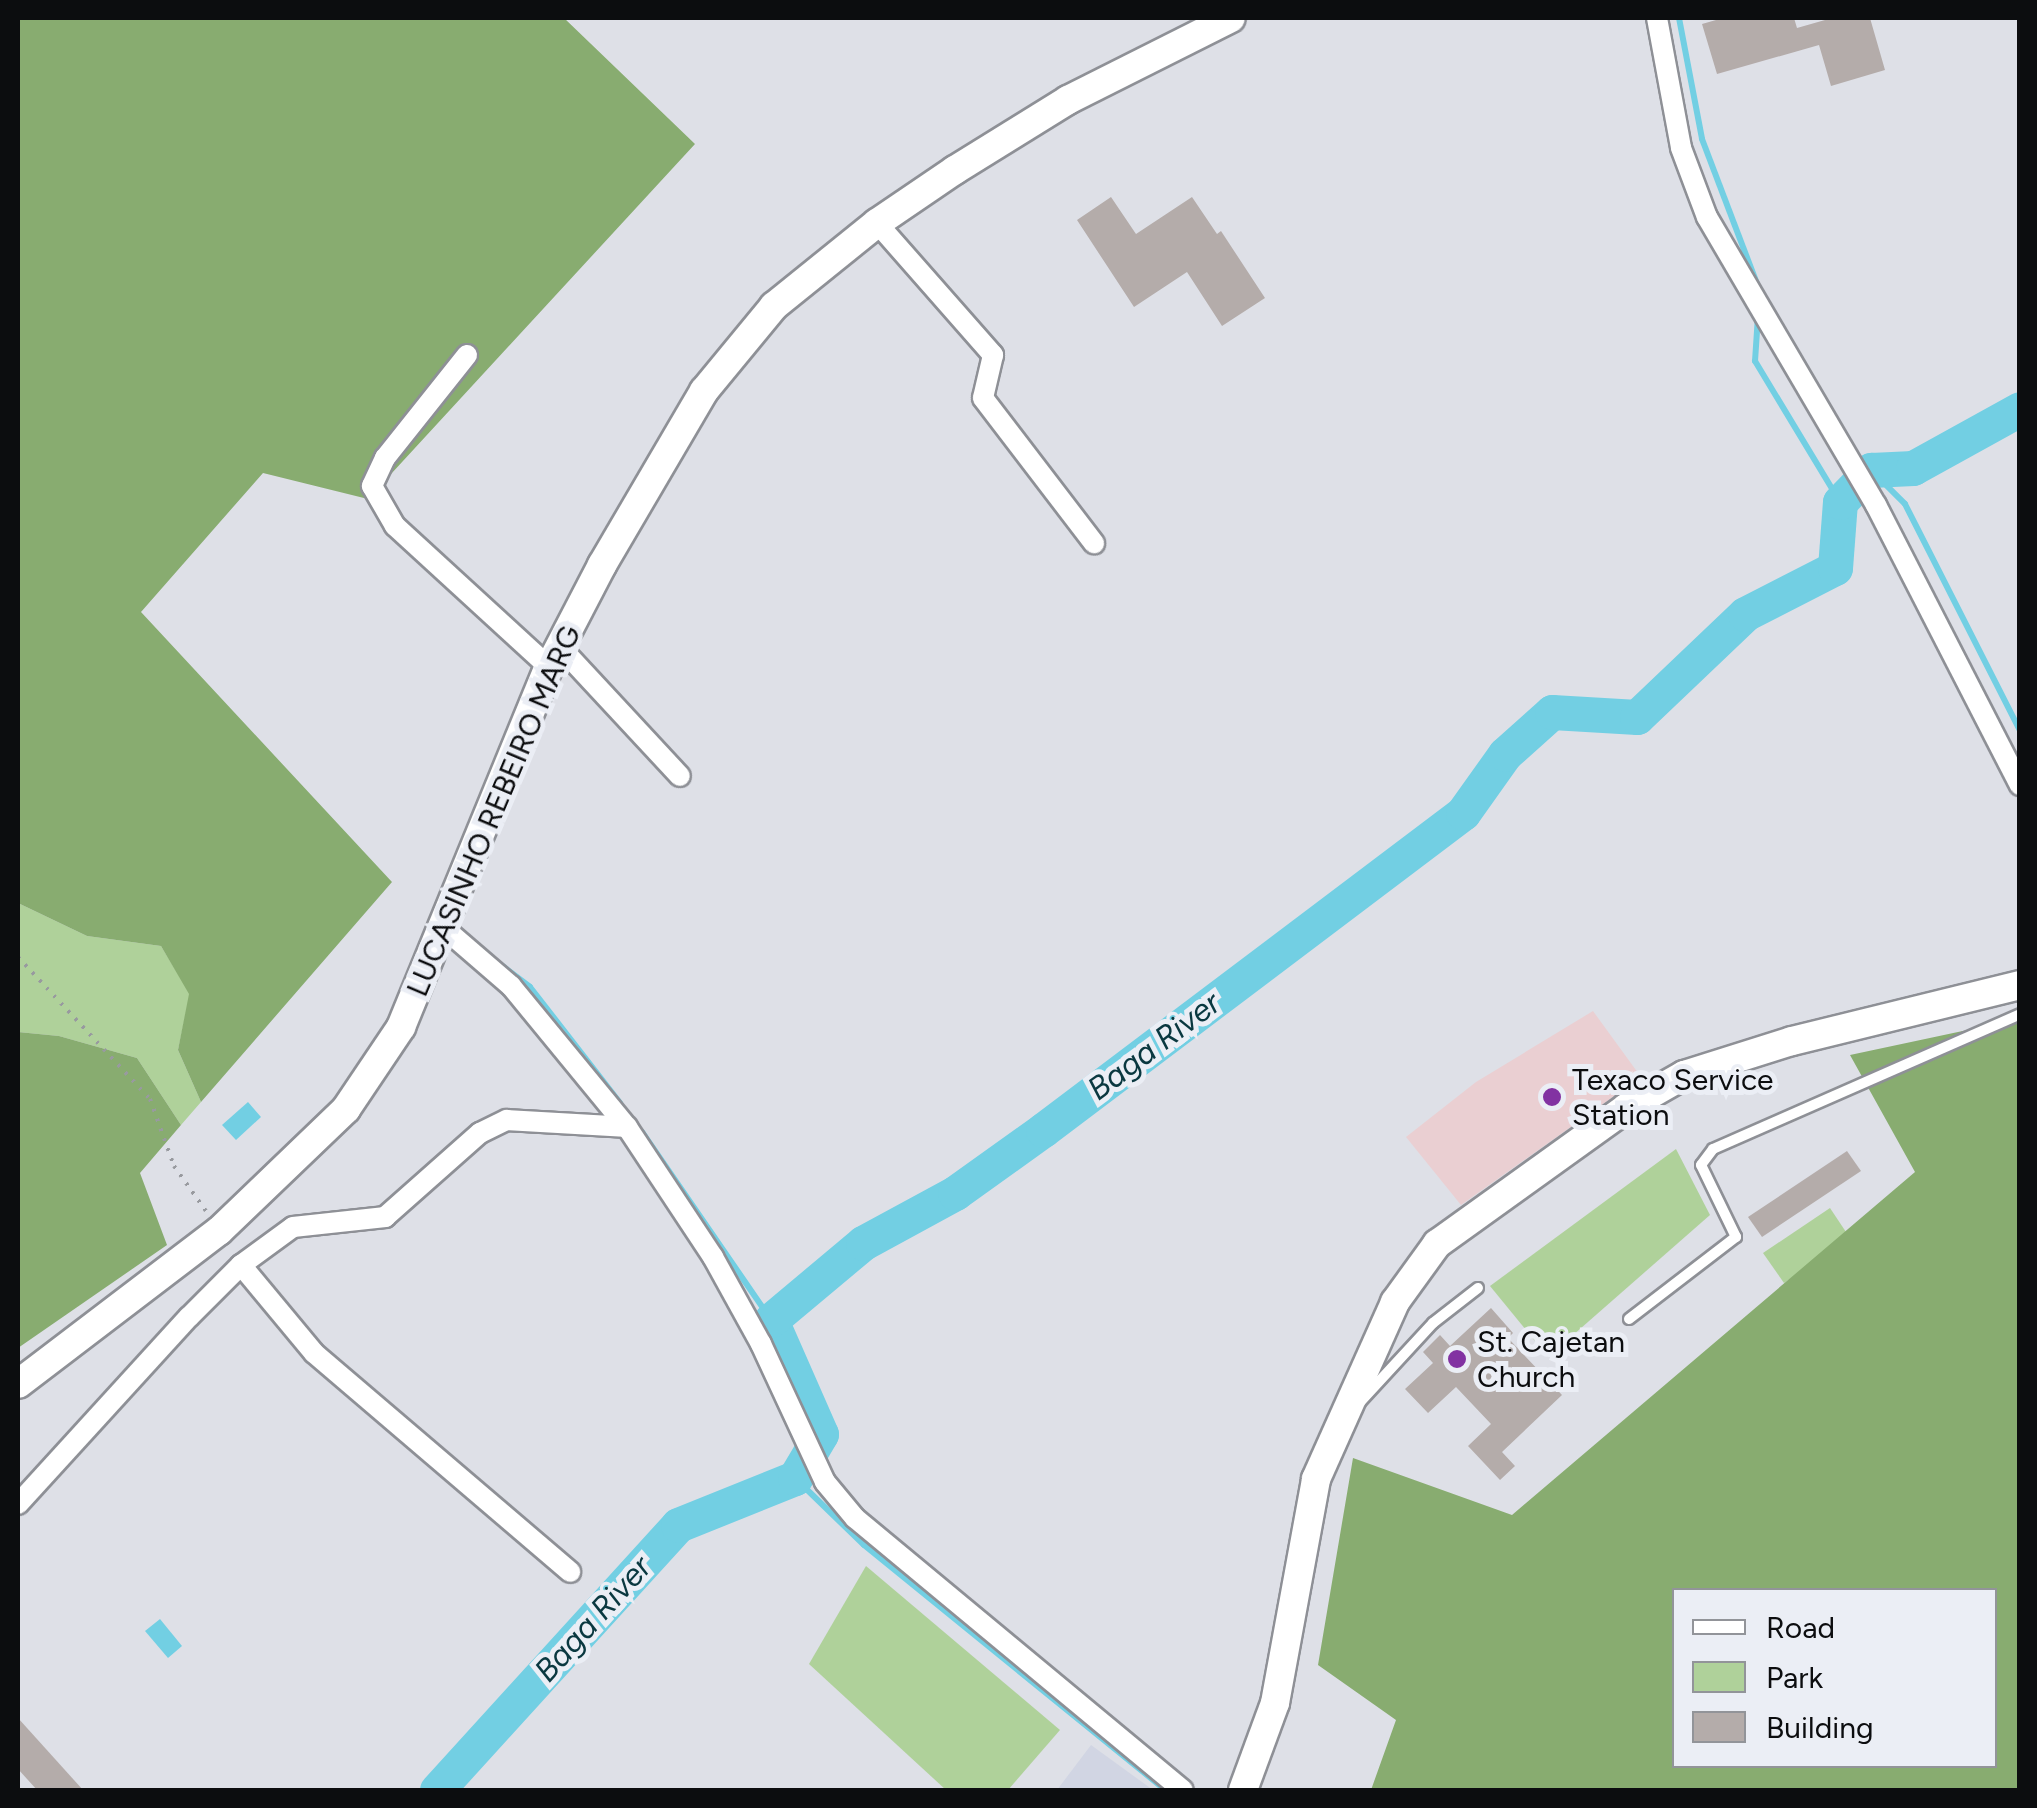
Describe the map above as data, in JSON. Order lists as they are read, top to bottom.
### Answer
{
  "streets": {
    "street": ["LUCASINHO REBEIRO MARG"]
  },
  "water": ["Baga River"],
  "places": ["Texaco Service Station", "St. Cajetan Church"],
  "legend": ["Road", "Park", "Building"]
}
